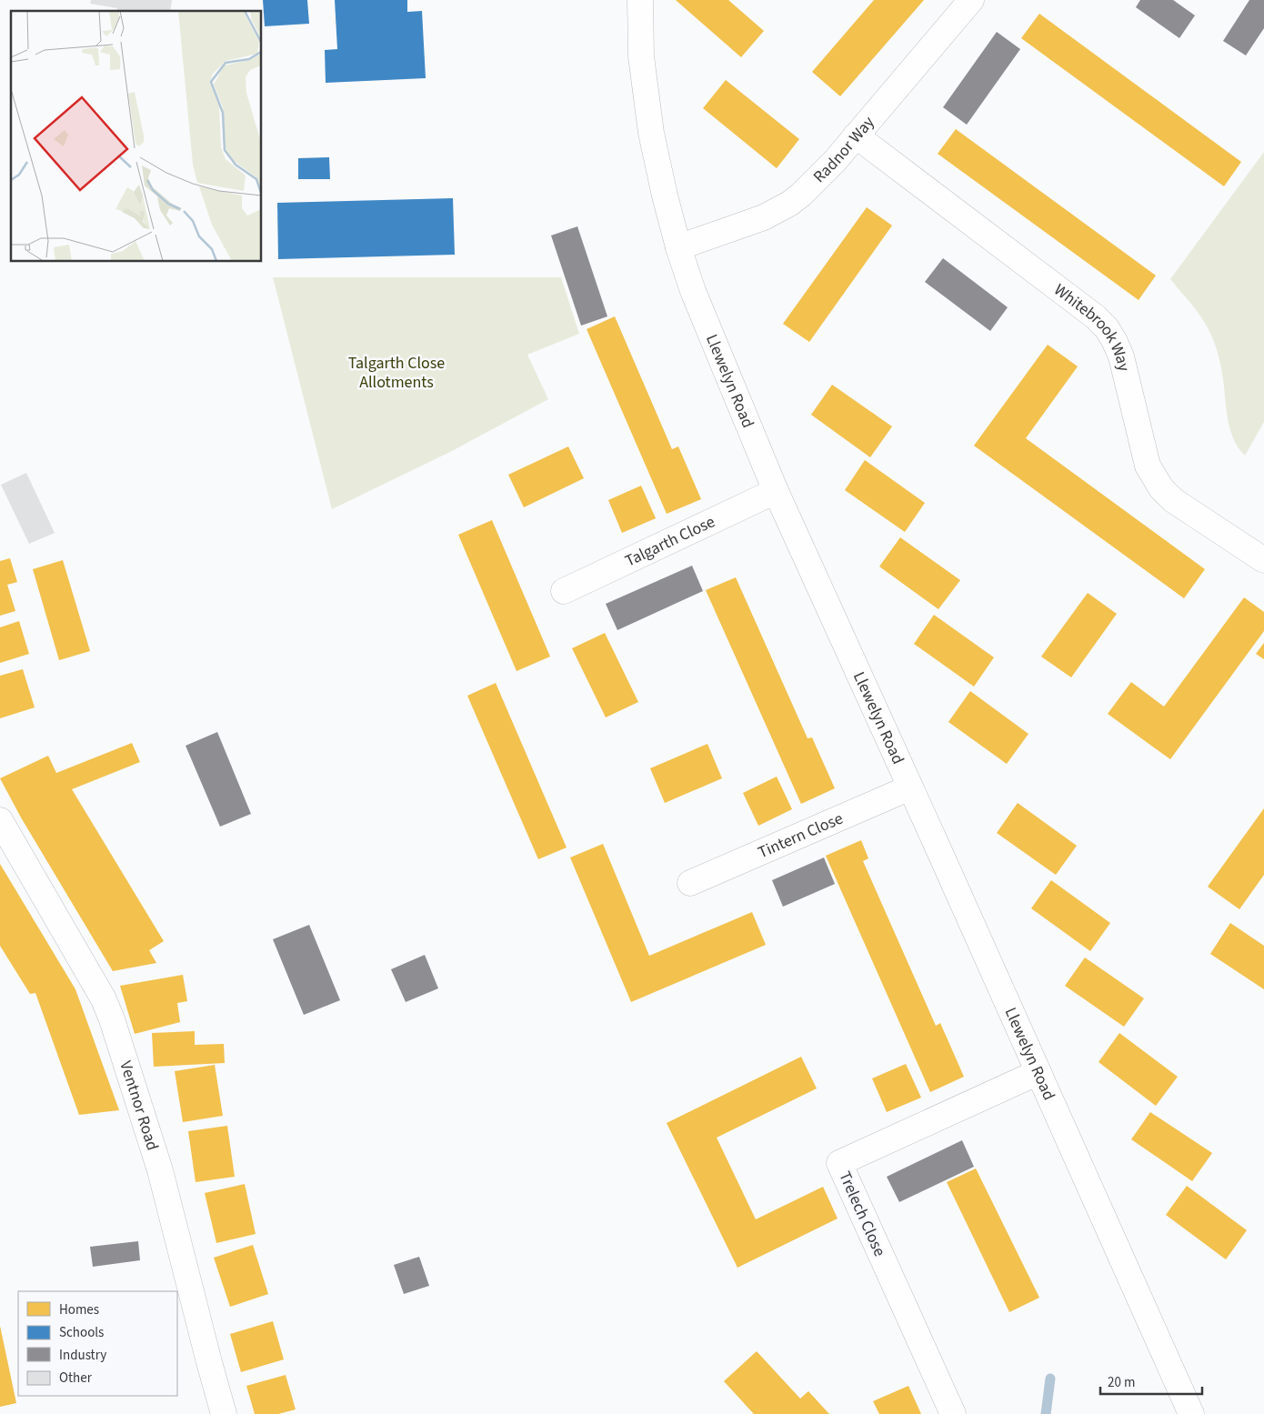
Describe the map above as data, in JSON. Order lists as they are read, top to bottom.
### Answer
{
  "streets": {
    "street": [
      "Radnor Way",
      "Whitebrook Way",
      "Llewelyn Road",
      "Talgarth Close",
      "Tintern Close",
      "Ventnor Road",
      "Trelech Close"
    ]
  },
  "crossings": [
    ["Radnor Way", "Whitebrook Way"],
    ["Radnor Way", "Llewelyn Road"],
    ["Llewelyn Road", "Talgarth Close"],
    ["Llewelyn Road", "Tintern Close"],
    ["Llewelyn Road", "Trelech Close"]
  ],
  "parks": ["Talgarth Close Allotments"],
  "legend": [
    "Homes",
    "Schools",
    "Industry",
    "Other"
  ],
  "scale_bar": "20 m"
}
